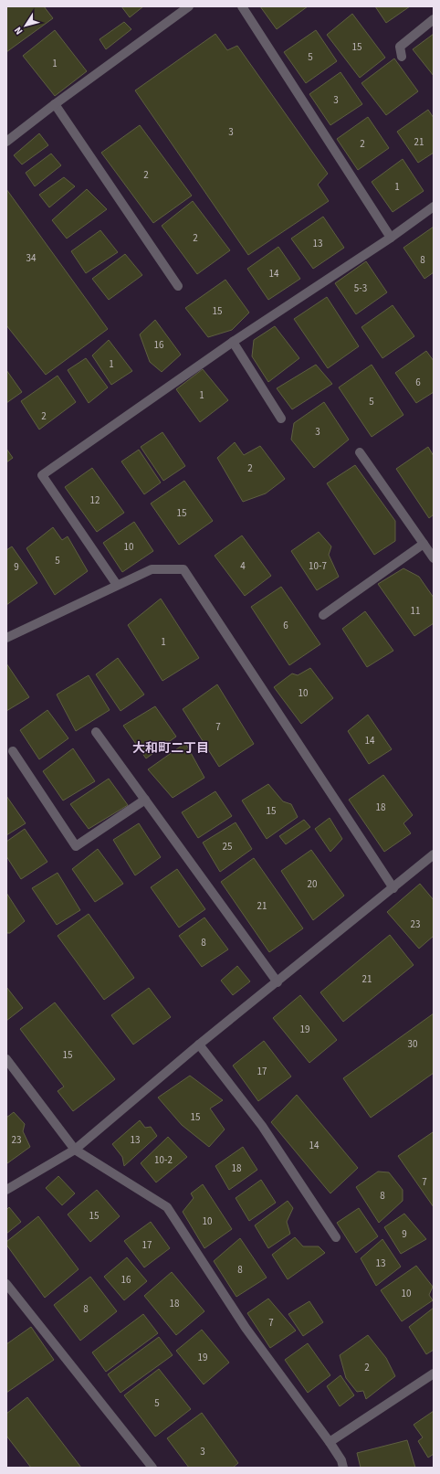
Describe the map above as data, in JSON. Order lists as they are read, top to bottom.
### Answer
{
  "districts": ["大和町二丁目"],
  "house_numbers": [
    "15",
    "5",
    "1",
    "3",
    "3",
    "21",
    "2",
    "2",
    "1",
    "2",
    "13",
    "34",
    "8",
    "14",
    "5-3",
    "15",
    "16",
    "1",
    "6",
    "1",
    "5",
    "2",
    "3",
    "2",
    "12",
    "15",
    "10",
    "5",
    "4",
    "10-7",
    "9",
    "11",
    "6",
    "1",
    "10",
    "7",
    "14",
    "18",
    "15",
    "25",
    "20",
    "21",
    "23",
    "8",
    "21",
    "19",
    "30",
    "15",
    "17",
    "15",
    "23",
    "13",
    "14",
    "10-2",
    "18",
    "7",
    "8",
    "15",
    "10",
    "9",
    "17",
    "13",
    "8",
    "16",
    "10",
    "18",
    "8",
    "7",
    "19",
    "2",
    "5",
    "3"
  ],
  "north": "bottom left"
}
